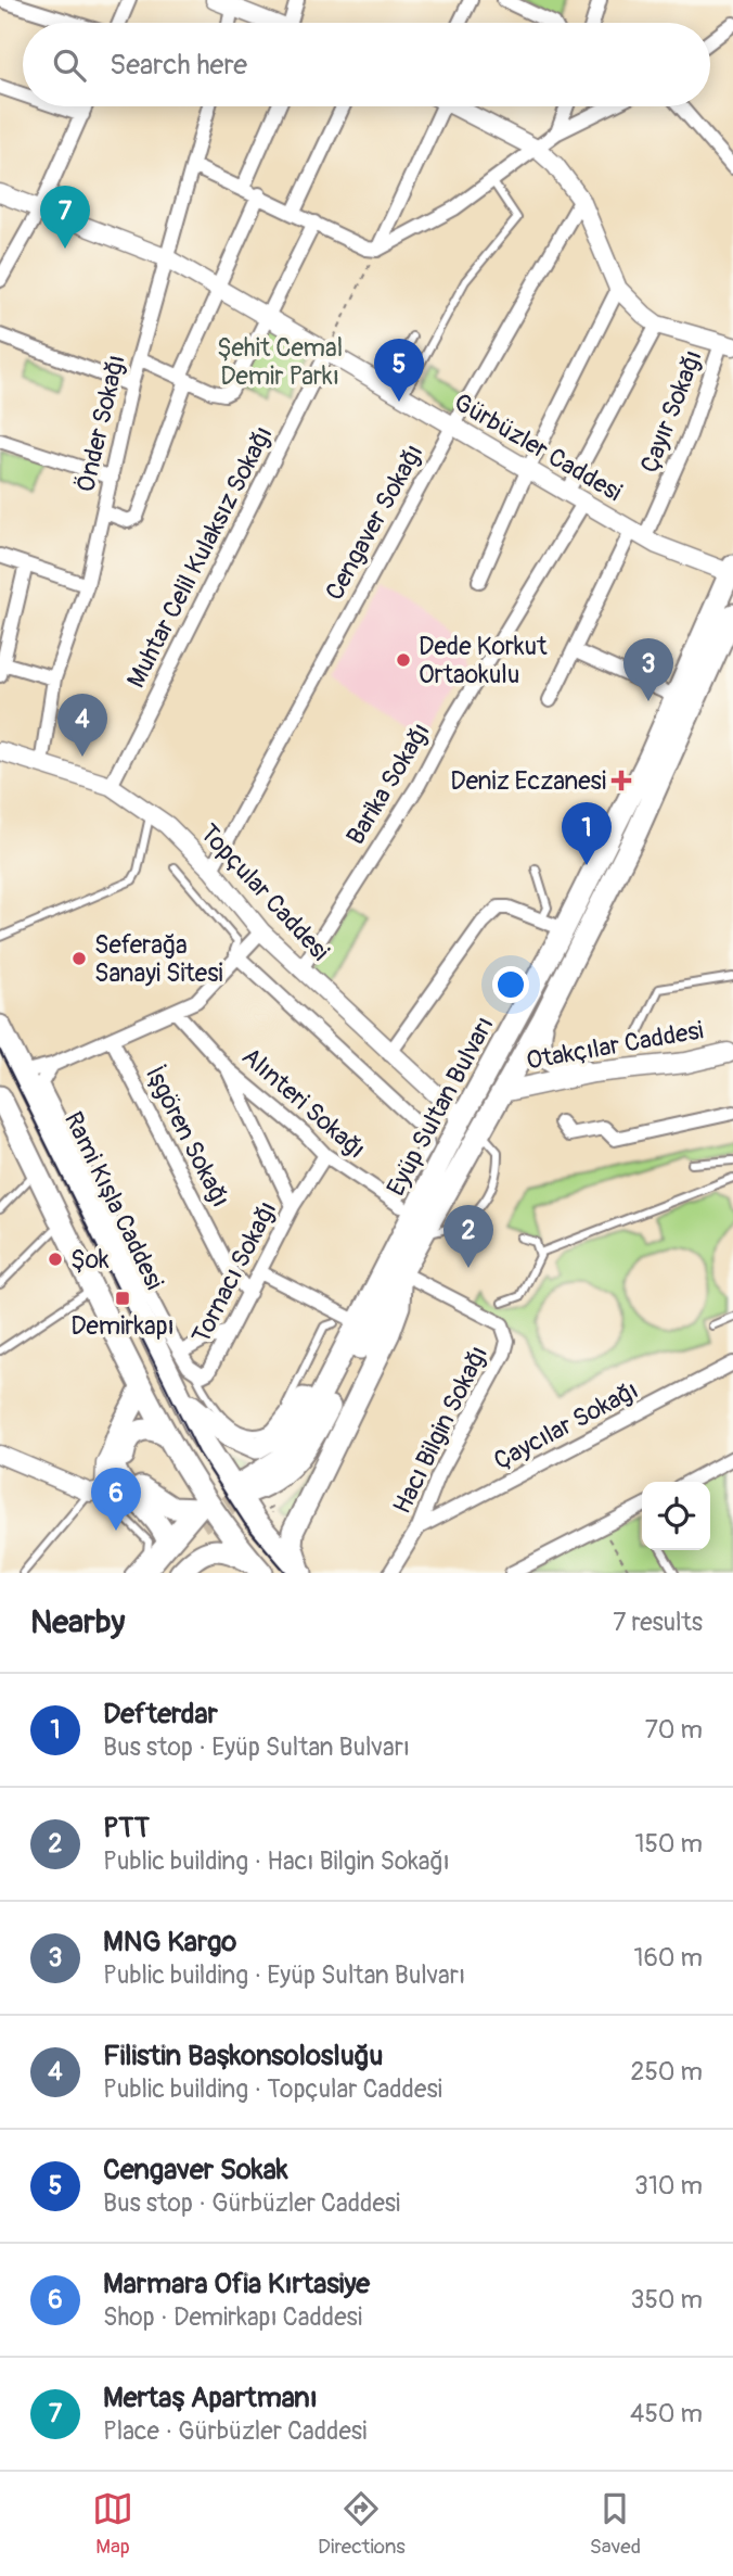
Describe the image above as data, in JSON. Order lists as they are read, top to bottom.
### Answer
{
  "streets": {
    "main road": ["Otakçılar Caddesi", "Eyüp Sultan Bulvarı", "Rami Kışla Caddesi"],
    "street": [
      "Çayır Sokağı",
      "Önder Sokağı",
      "Gürbüzler Caddesi",
      "Cengaver Sokağı",
      "Muhtar Celil Kulaksız Sokağı",
      "Barika Sokağı",
      "Topçular Caddesi",
      "Alınteri Sokağı",
      "İşgören Sokağı",
      "Tornacı Sokağı",
      "Çaycılar Sokağı",
      "Hacı Bilgin Sokağı"
    ]
  },
  "crossings": [
    ["Çayır Sokağı", "Gürbüzler Caddesi"],
    ["Önder Sokağı", "Gürbüzler Caddesi"],
    ["Önder Sokağı", "Topçular Caddesi"],
    ["Gürbüzler Caddesi", "Cengaver Sokağı"],
    ["Gürbüzler Caddesi", "Muhtar Celil Kulaksız Sokağı"],
    ["Gürbüzler Caddesi", "Barika Sokağı"],
    ["Gürbüzler Caddesi", "Eyüp Sultan Bulvarı"],
    ["Cengaver Sokağı", "Topçular Caddesi"],
    ["Muhtar Celil Kulaksız Sokağı", "Topçular Caddesi"],
    ["Barika Sokağı", "Topçular Caddesi"],
    ["Topçular Caddesi", "Eyüp Sultan Bulvarı"],
    ["Otakçılar Caddesi", "Eyüp Sultan Bulvarı"],
    ["Alınteri Sokağı", "Eyüp Sultan Bulvarı"],
    ["Alınteri Sokağı", "Tornacı Sokağı"],
    ["Eyüp Sultan Bulvarı", "Hacı Bilgin Sokağı"],
    ["İşgören Sokağı", "Tornacı Sokağı"],
    ["Çaycılar Sokağı", "Hacı Bilgin Sokağı"]
  ],
  "parks": ["Şehit Cemal Demir Parkı"],
  "places": {
    "other": ["Dede Korkut Ortaokulu", "Seferağa Sanayi Sitesi", "Şok"],
    "health": ["Deniz Eczanesi"],
    "transit": ["Demirkapı"]
  },
  "page": {
    "search": "Search here",
    "pins": [
      "7",
      "5",
      "3",
      "4",
      "1",
      "2",
      "6"
    ],
    "heading": ["Nearby", "7 results"],
    "list": [
      {
        "mark": "1",
        "name": "Defterdar",
        "note": "Bus stop · Eyüp Sultan Bulvarı",
        "value": "70 m"
      },
      {
        "mark": "2",
        "name": "PTT",
        "note": "Public building · Hacı Bilgin Sokağı",
        "value": "150 m"
      },
      {
        "mark": "3",
        "name": "MNG Kargo",
        "note": "Public building · Eyüp Sultan Bulvarı",
        "value": "160 m"
      },
      {
        "mark": "4",
        "name": "Filistin Başkonsolosluğu",
        "note": "Public building · Topçular Caddesi",
        "value": "250 m"
      },
      {
        "mark": "5",
        "name": "Cengaver Sokak",
        "note": "Bus stop · Gürbüzler Caddesi",
        "value": "310 m"
      },
      {
        "mark": "6",
        "name": "Marmara Ofia Kırtasiye",
        "note": "Shop · Demirkapı Caddesi",
        "value": "350 m"
      },
      {
        "mark": "7",
        "name": "Mertaş Apartmanı",
        "note": "Place · Gürbüzler Caddesi",
        "value": "450 m"
      }
    ],
    "nav": ["Map", "Directions", "Saved"]
  }
}
